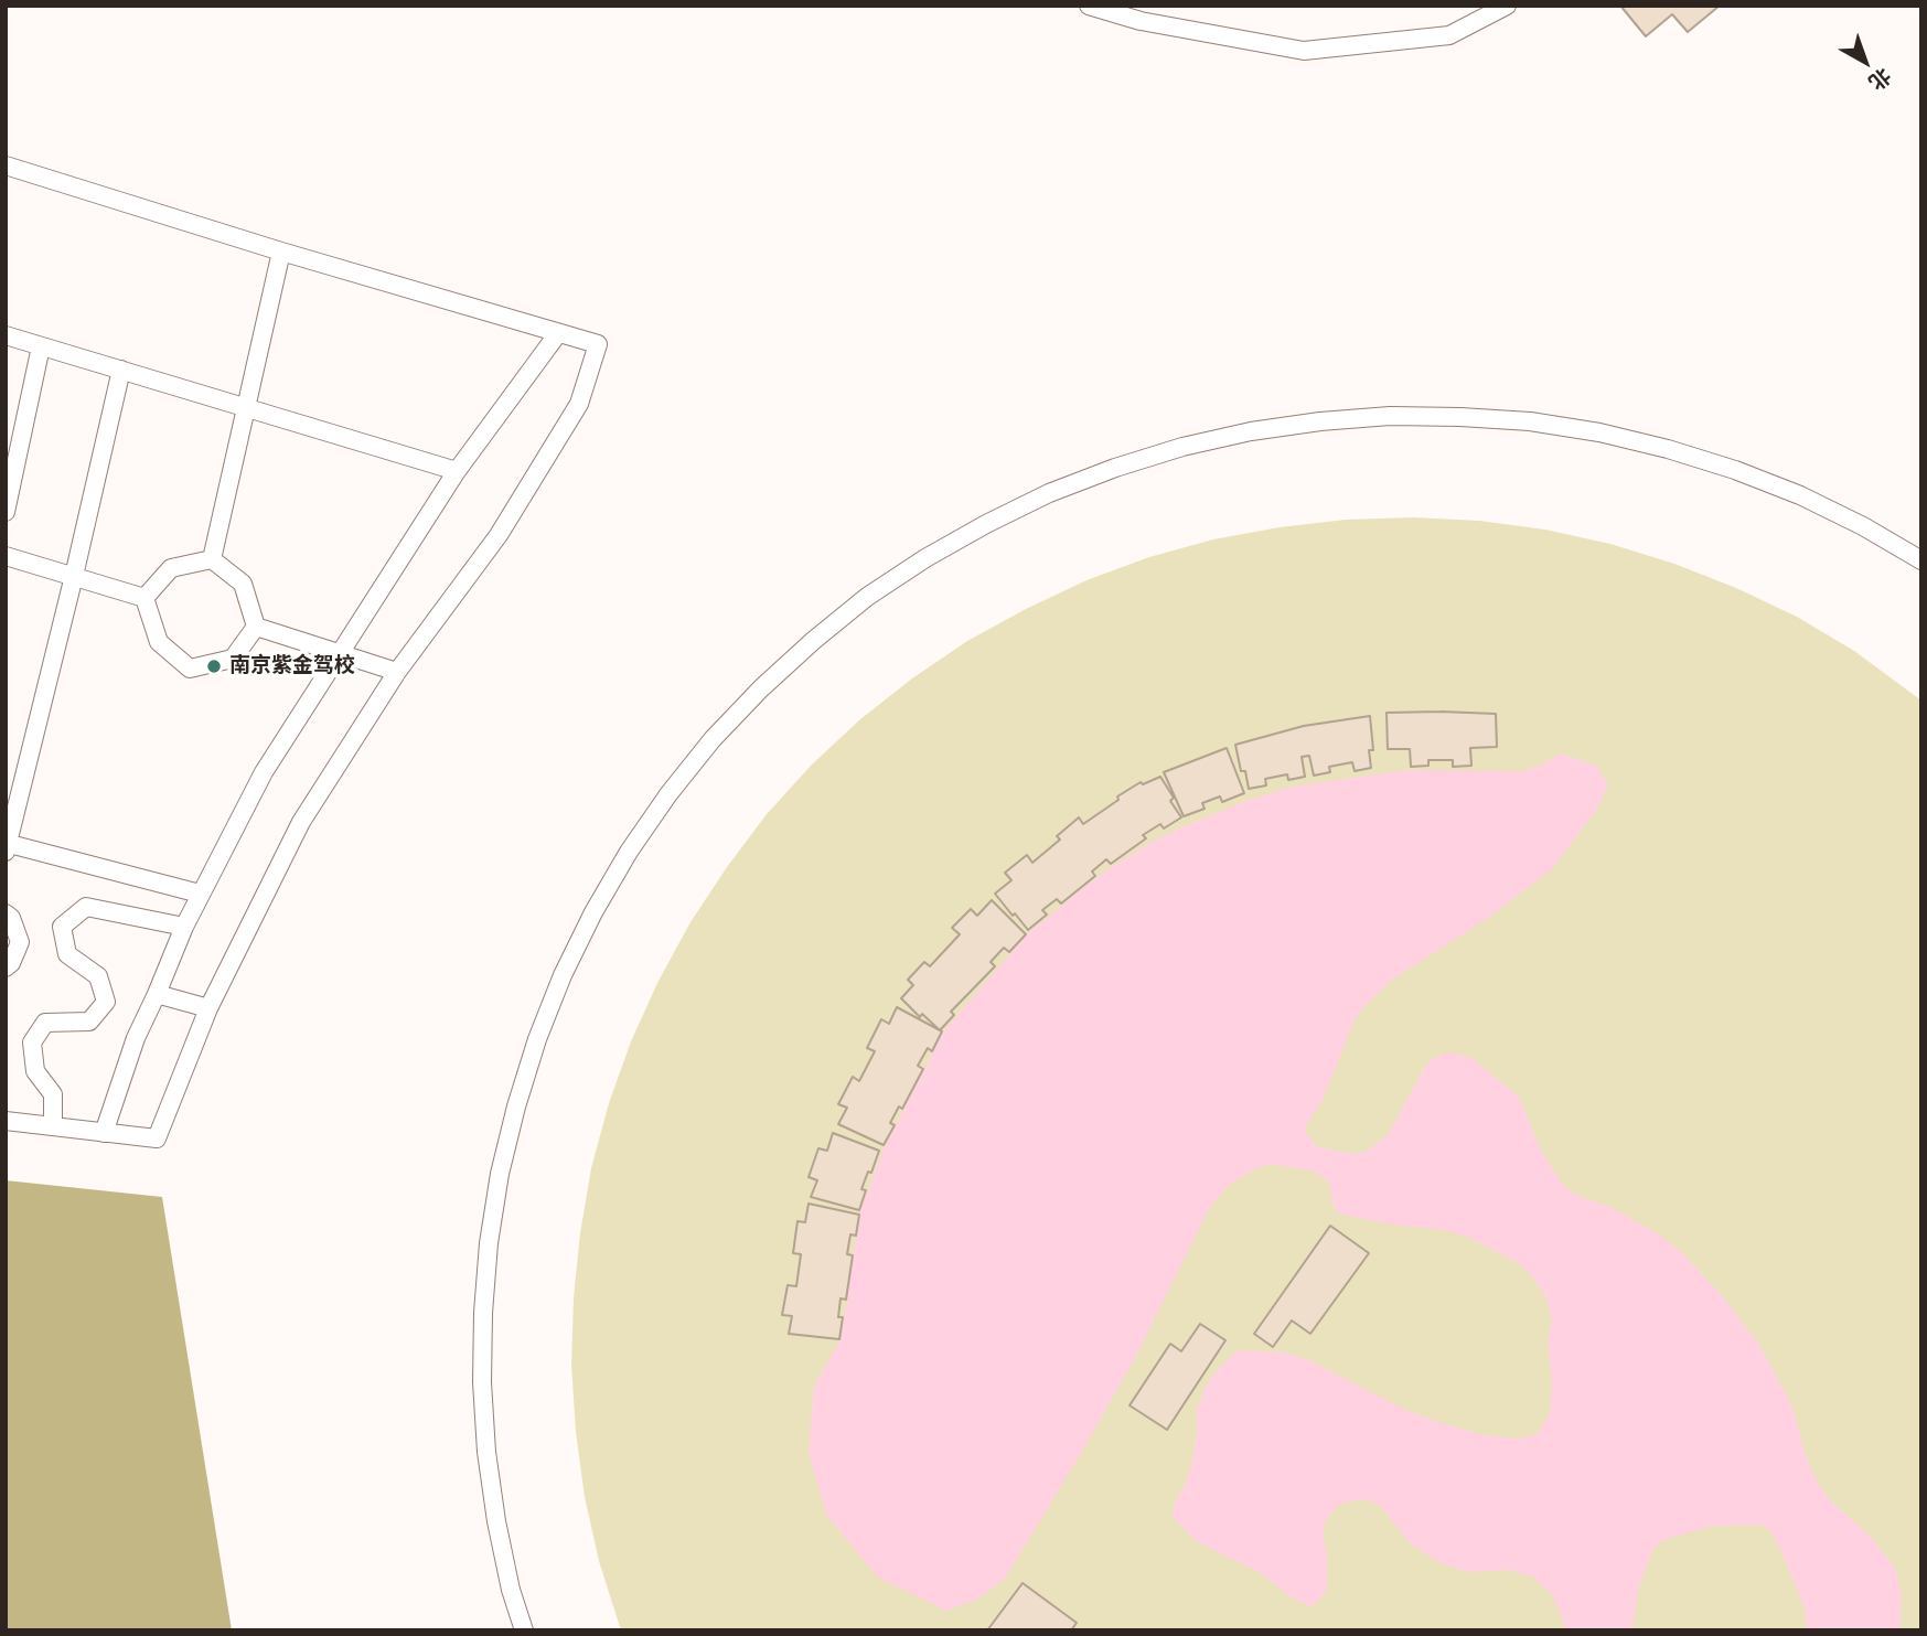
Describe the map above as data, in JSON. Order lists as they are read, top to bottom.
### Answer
{
  "places": ["南京紫金驾校"],
  "north": "bottom right"
}
